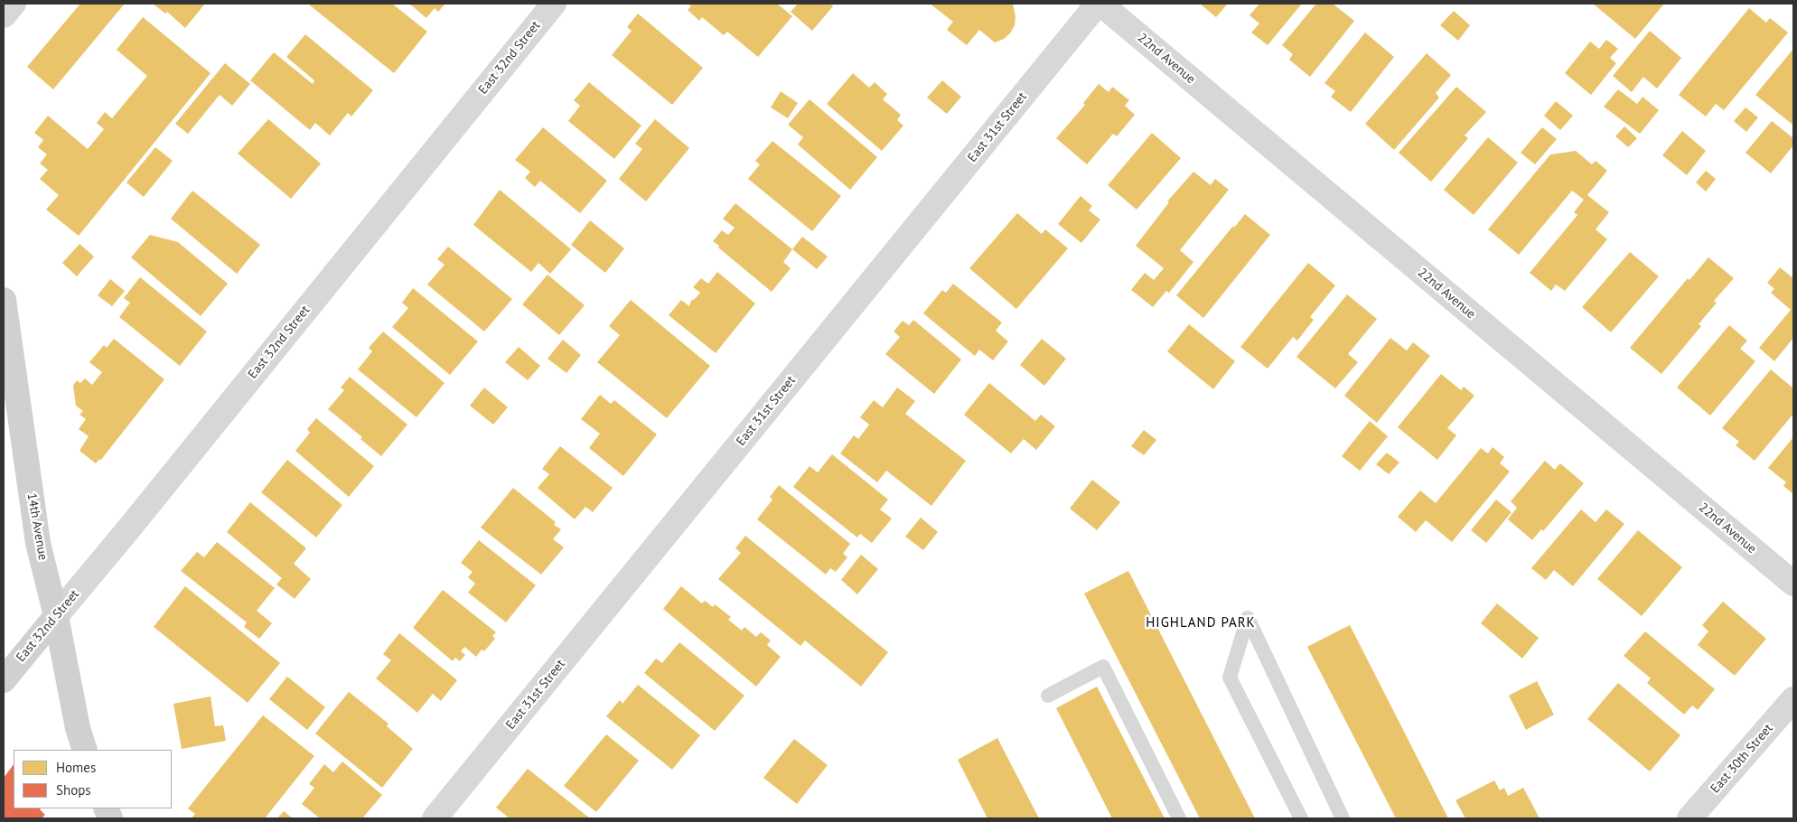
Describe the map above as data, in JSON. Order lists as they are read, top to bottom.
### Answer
{
  "streets": {
    "street": [
      "East 32nd Street",
      "22nd Avenue",
      "East 31st Street",
      "14th Avenue",
      "East 30th Street"
    ]
  },
  "crossings": [
    ["East 32nd Street", "14th Avenue"],
    ["22nd Avenue", "East 31st Street"]
  ],
  "districts": ["HIGHLAND PARK"],
  "legend": ["Homes", "Shops"]
}
